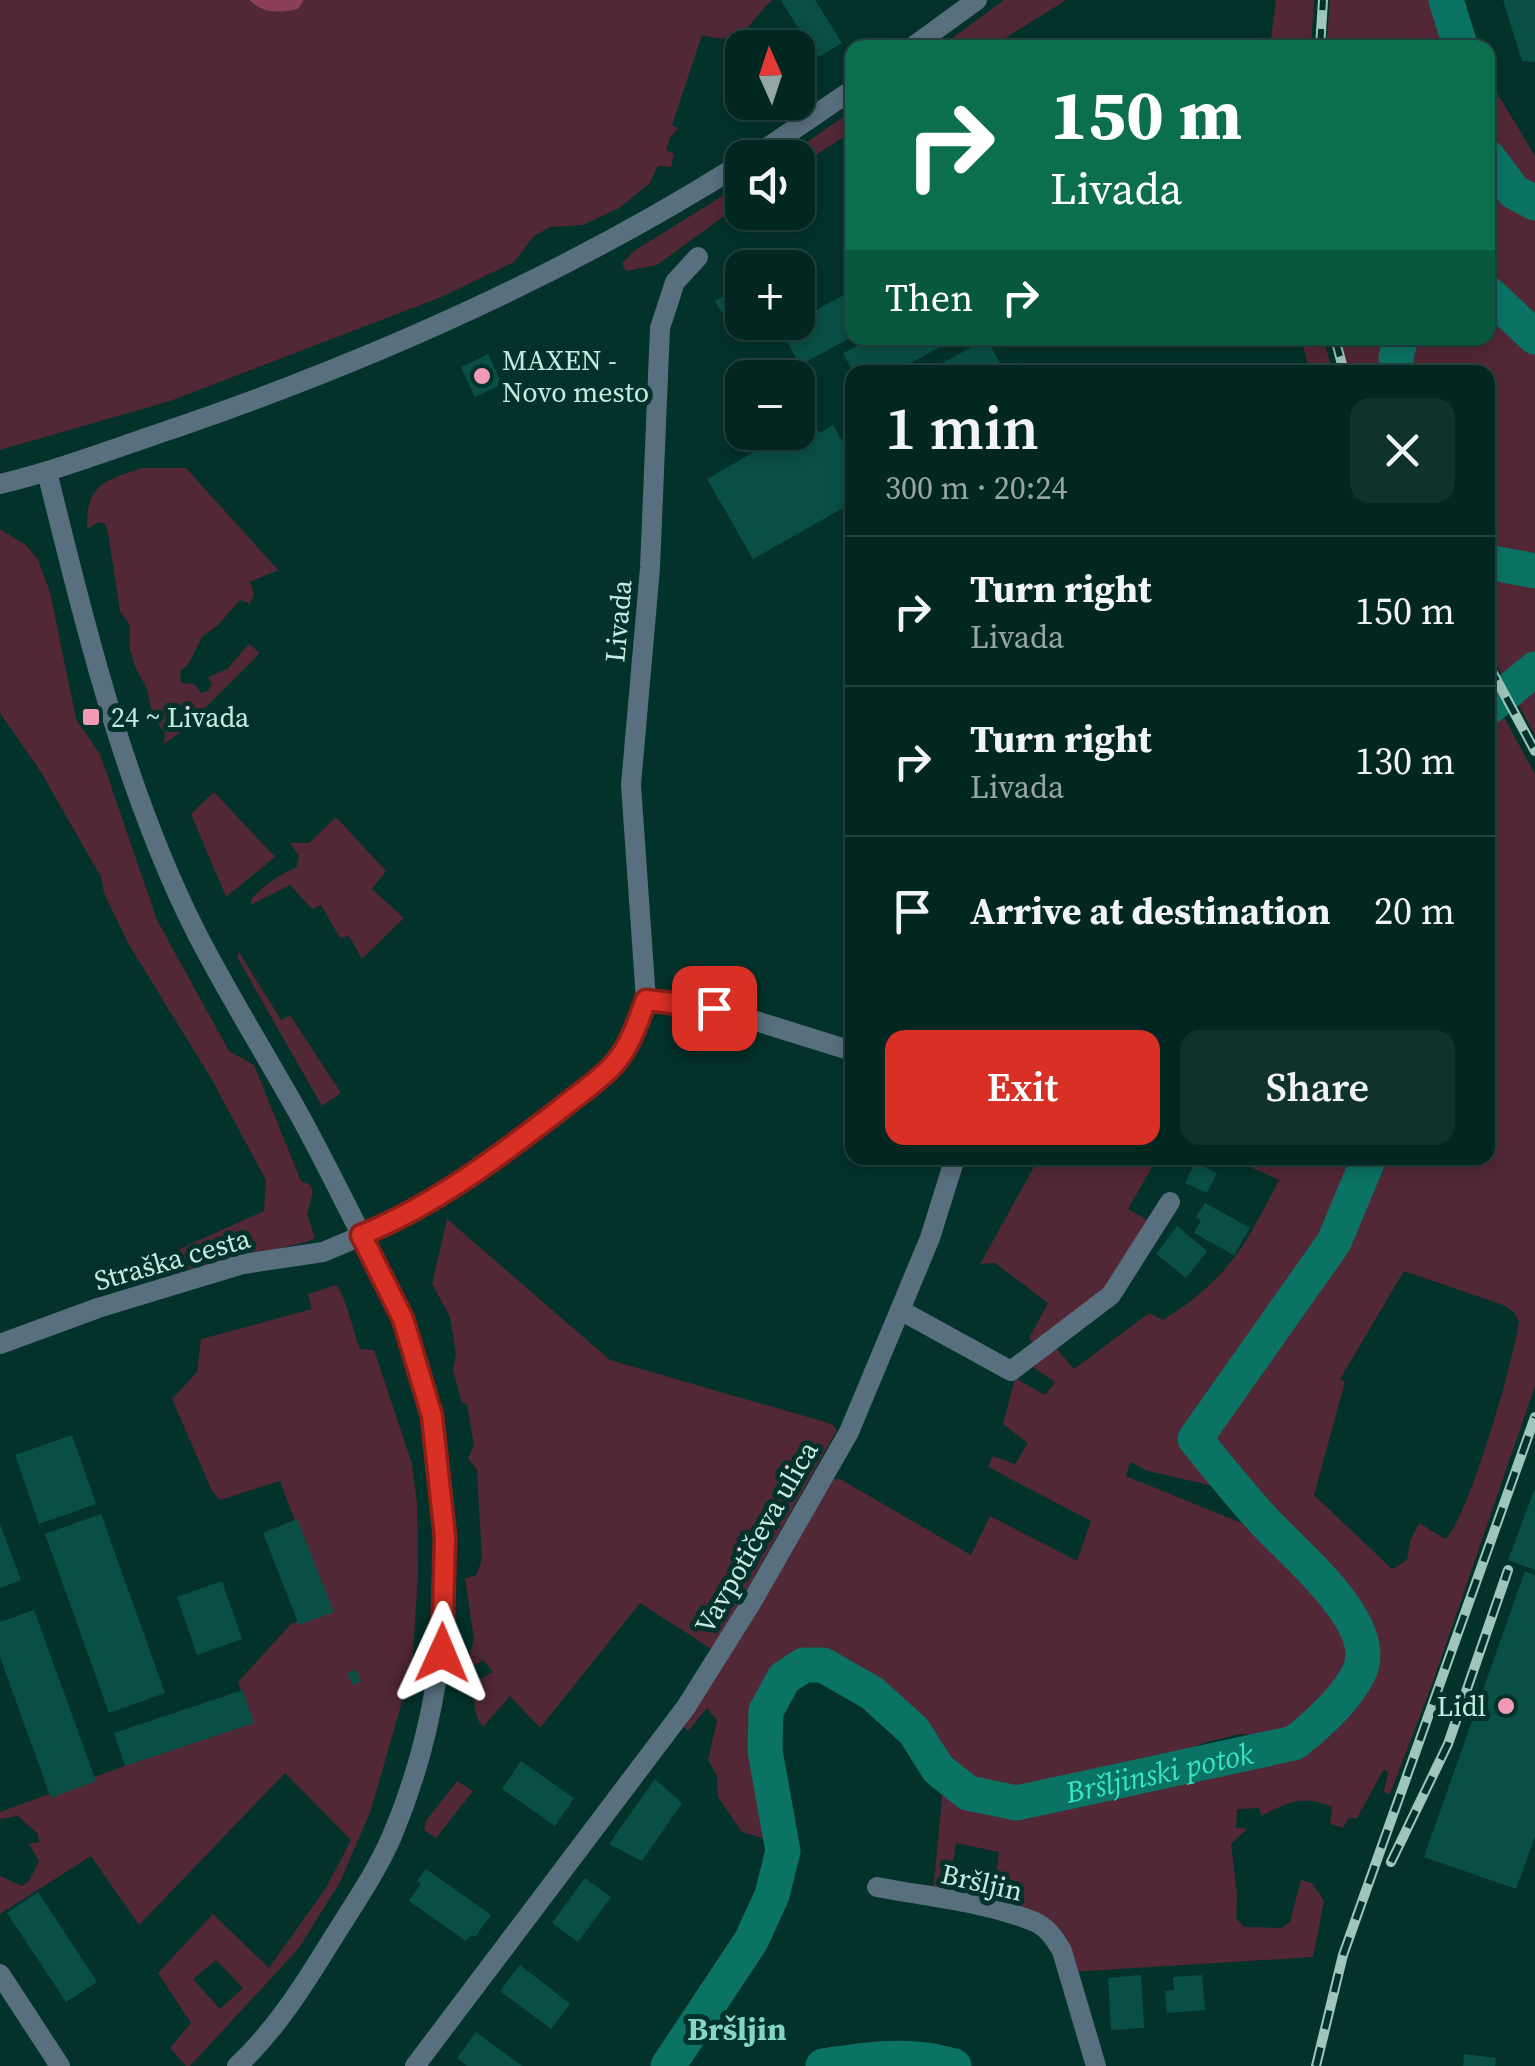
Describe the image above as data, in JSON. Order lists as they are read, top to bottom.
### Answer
{
  "streets": {
    "street": [
      "Livada",
      "Straška cesta",
      "Vavpotičeva ulica",
      "Bršljin"
    ]
  },
  "crossings": [
    ["Livada", "Straška cesta"]
  ],
  "districts": ["Bršljin"],
  "water": ["Bršljinski potok"],
  "places": {
    "other": ["MAXEN - Novo mesto", "Lidl"],
    "transit": ["24 ~ Livada"]
  },
  "north": "top",
  "page": {
    "map_buttons": ["+", "−"],
    "turn": ["150 m", "Livada"],
    "then": "Then",
    "heading": ["1 min", "300 m · 20:24"],
    "list": [
      {
        "name": "Turn right",
        "note": "Livada",
        "value": "150 m"
      },
      {
        "name": "Turn right",
        "note": "Livada",
        "value": "130 m"
      },
      {
        "name": "Arrive at destination",
        "value": "20 m"
      }
    ],
    "buttons": ["Exit", "Share"]
  }
}
